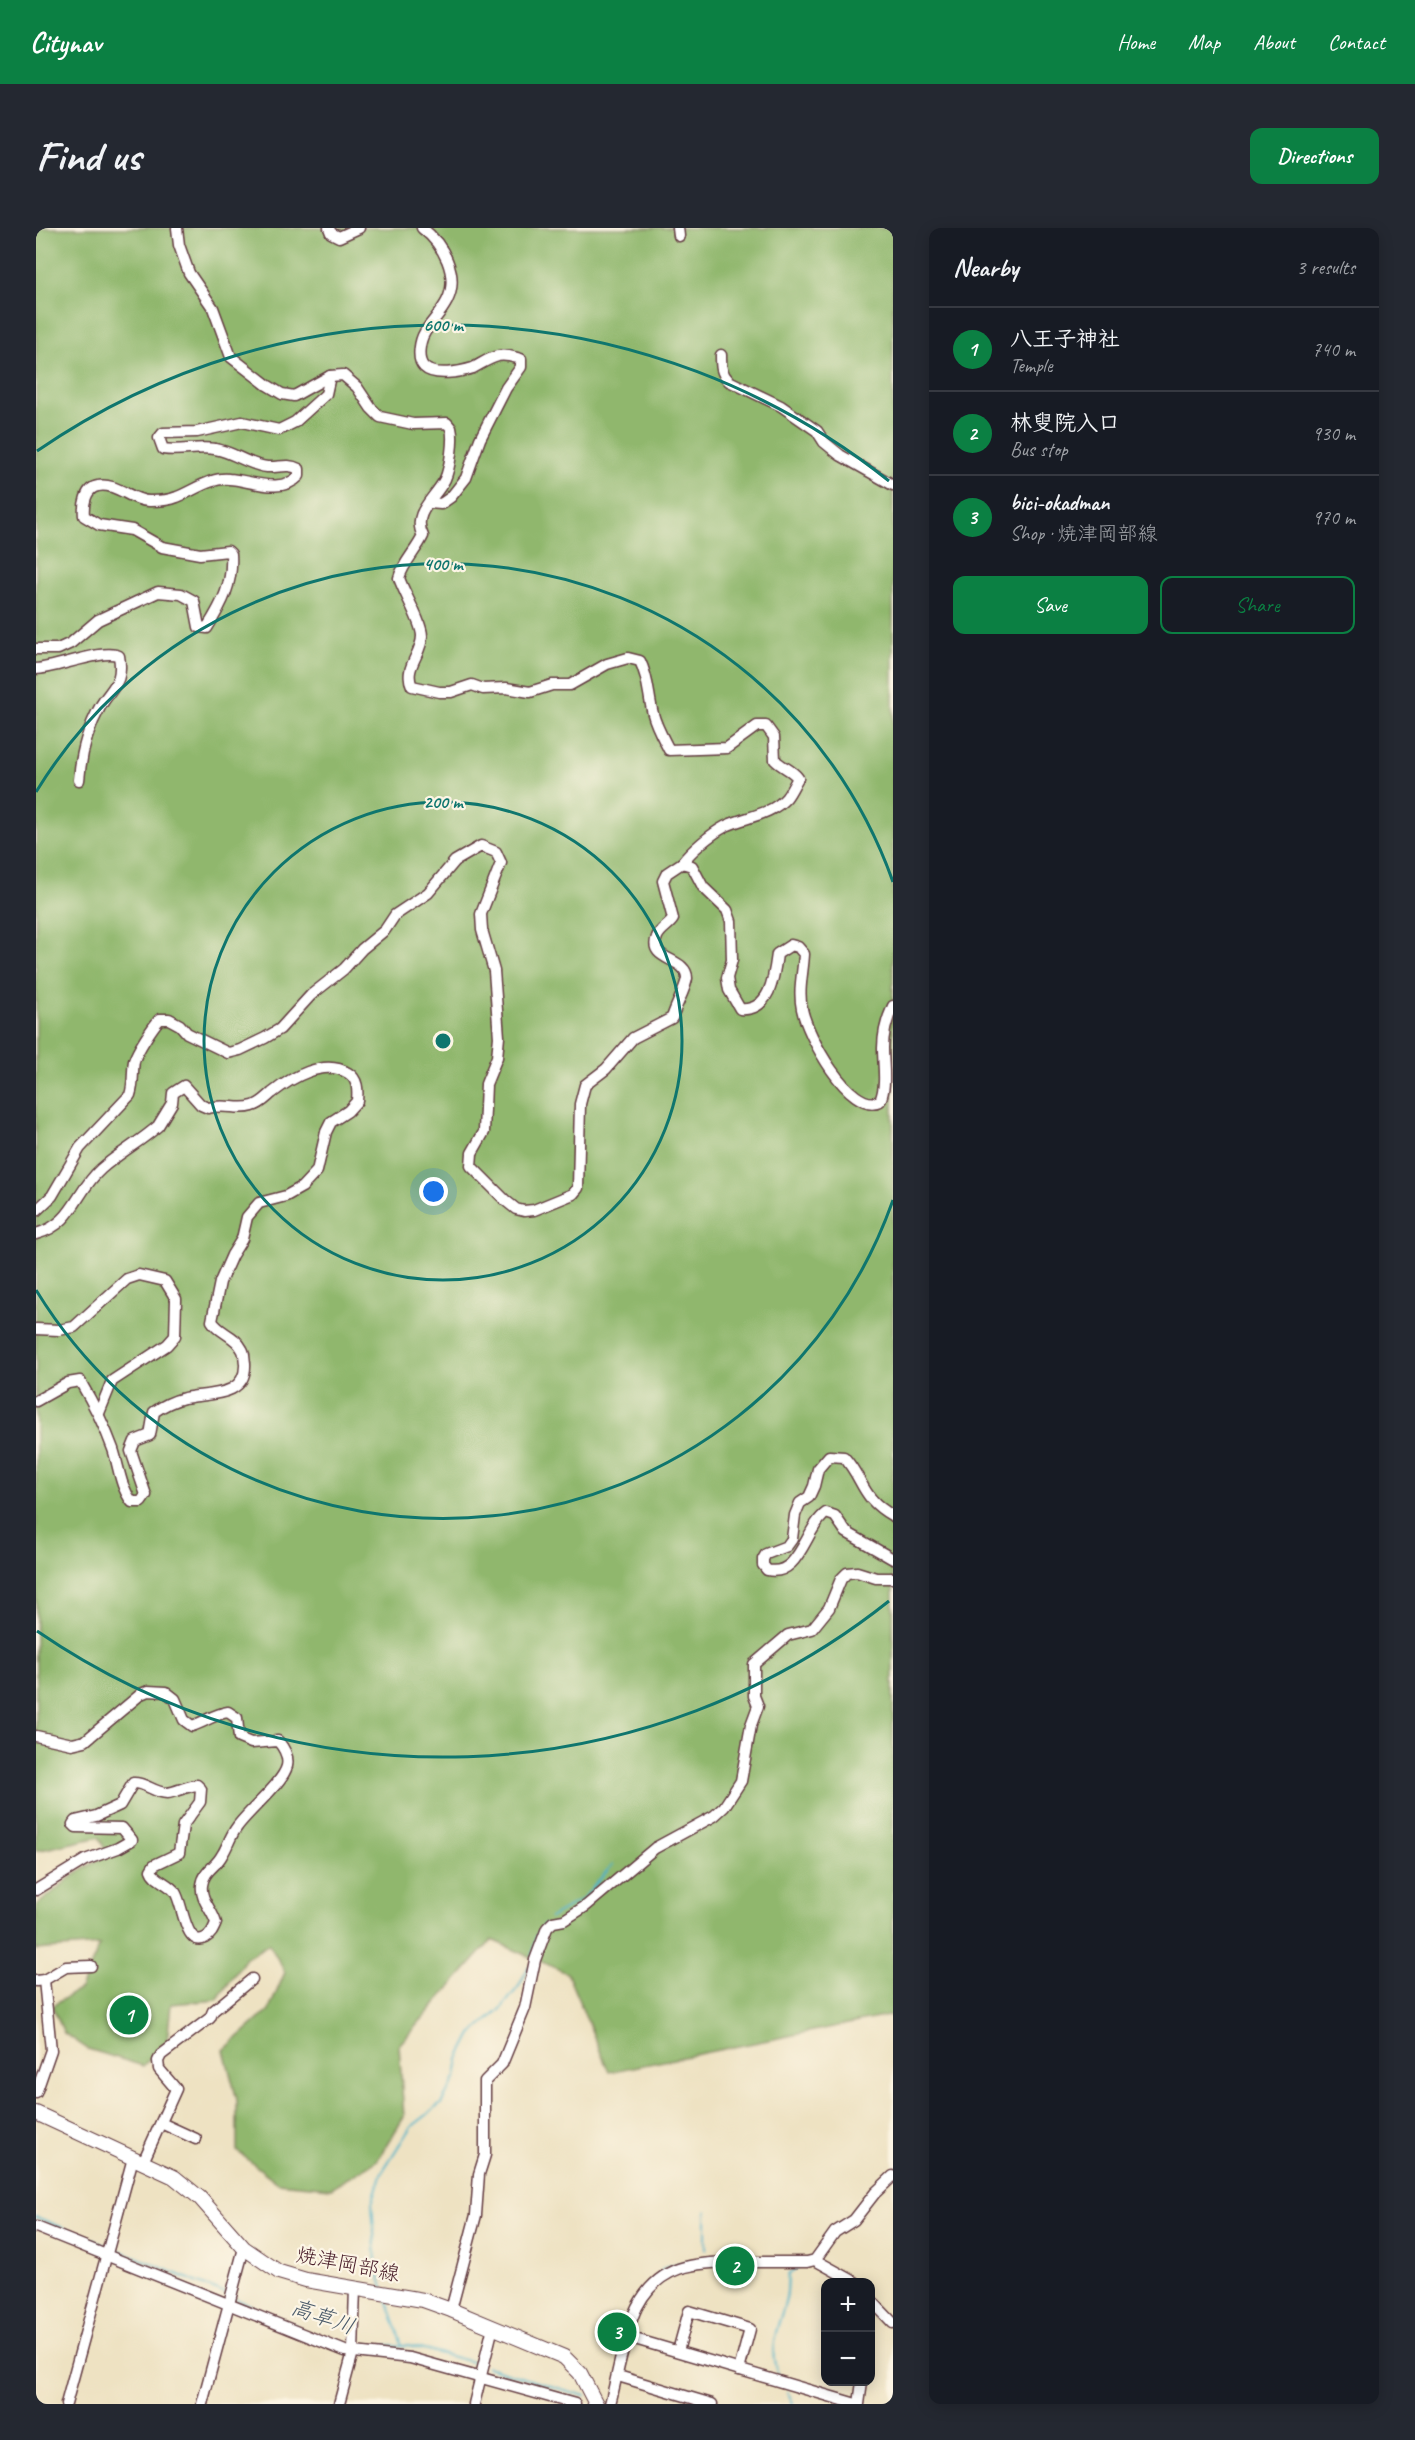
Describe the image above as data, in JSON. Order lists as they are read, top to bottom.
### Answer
{
  "streets": {
    "main road": ["焼津岡部線"]
  },
  "water": ["高草川"],
  "page": {
    "header": "Citynav",
    "nav": [
      "Home",
      "Map",
      "About",
      "Contact"
    ],
    "buttons": [
      "Directions",
      ["Save", "Share"]
    ],
    "title": "Find us",
    "heading": ["Nearby", "3 results"],
    "list": [
      {
        "mark": "1",
        "name": "八王子神社",
        "note": "Temple",
        "value": "740 m"
      },
      {
        "mark": "2",
        "name": "林叟院入口",
        "note": "Bus stop",
        "value": "930 m"
      },
      {
        "mark": "3",
        "name": "bici-okadman",
        "note": "Shop · 焼津岡部線",
        "value": "970 m"
      }
    ],
    "pins": ["1", "2", "3"],
    "map_buttons": ["+", "−"]
  },
  "rings": ["600 m", "400 m", "200 m"]
}
